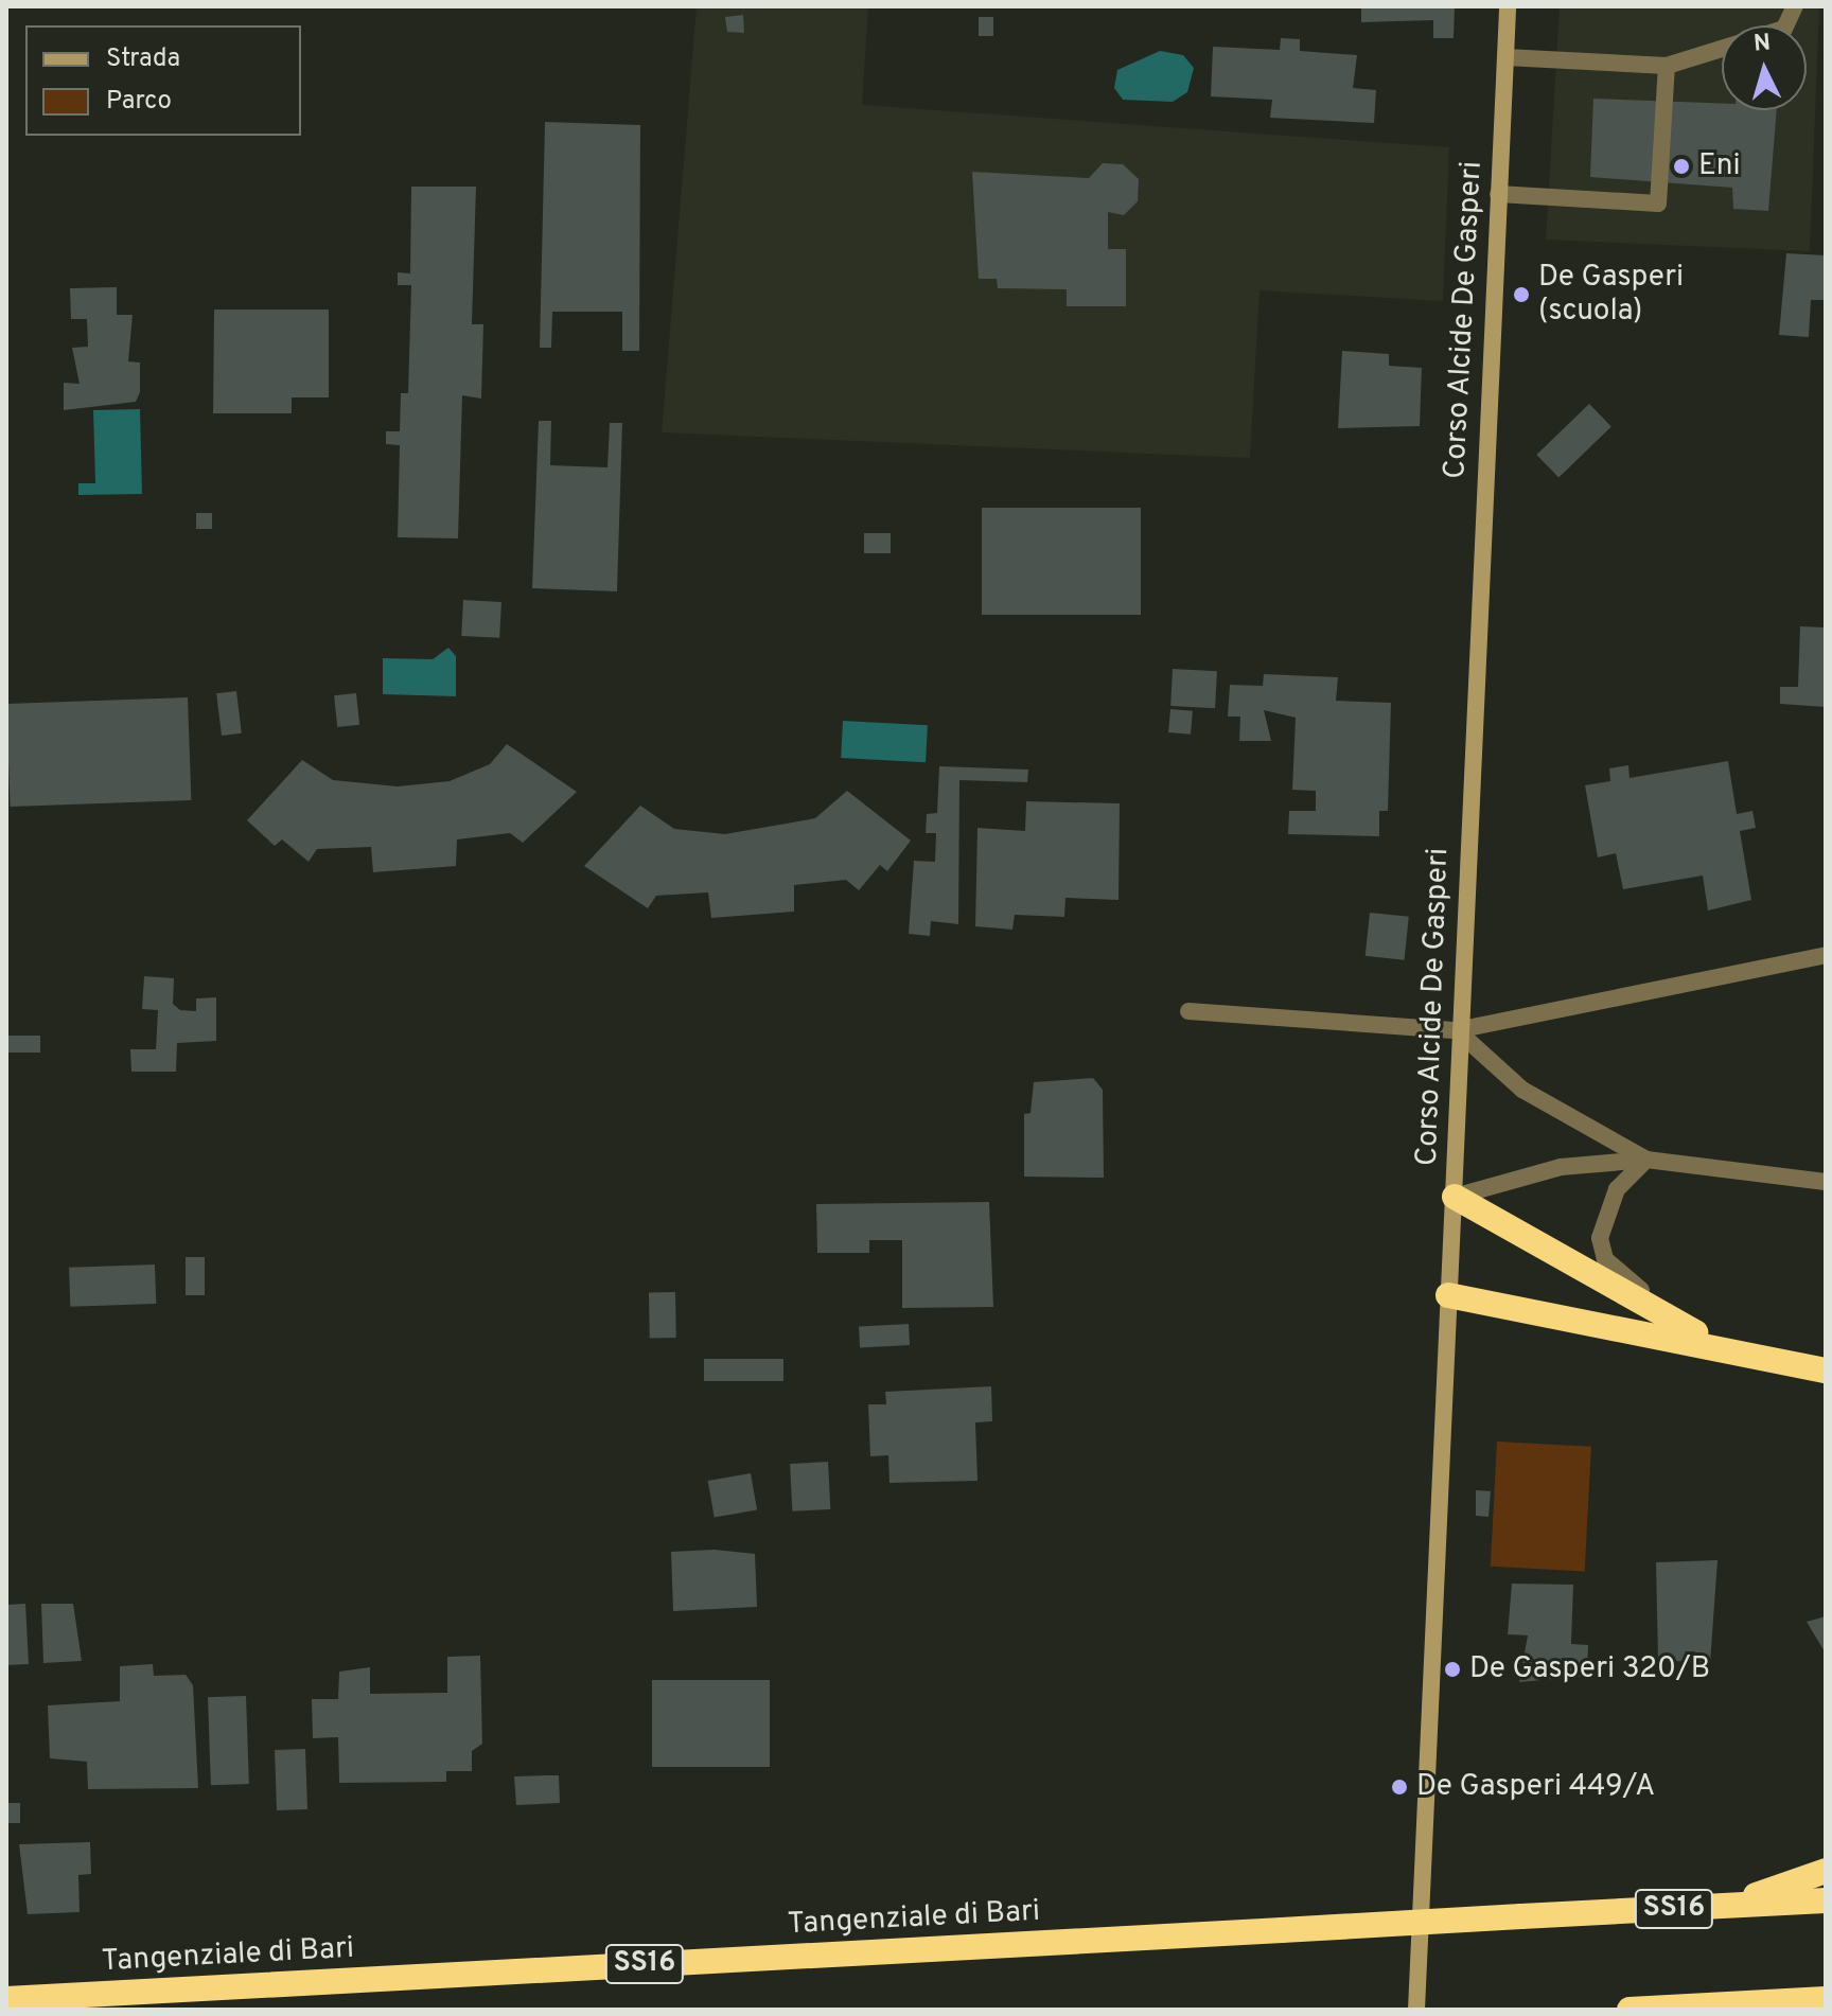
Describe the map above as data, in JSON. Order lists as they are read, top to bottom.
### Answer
{
  "streets": {
    "highway": ["SS16", "Tangenziale di Bari"],
    "street": ["Corso Alcide De Gasperi"]
  },
  "places": [
    "Eni",
    "De Gasperi (scuola)",
    "De Gasperi 320/B",
    "De Gasperi 449/A"
  ],
  "legend": ["Strada", "Parco"],
  "north": "top"
}
